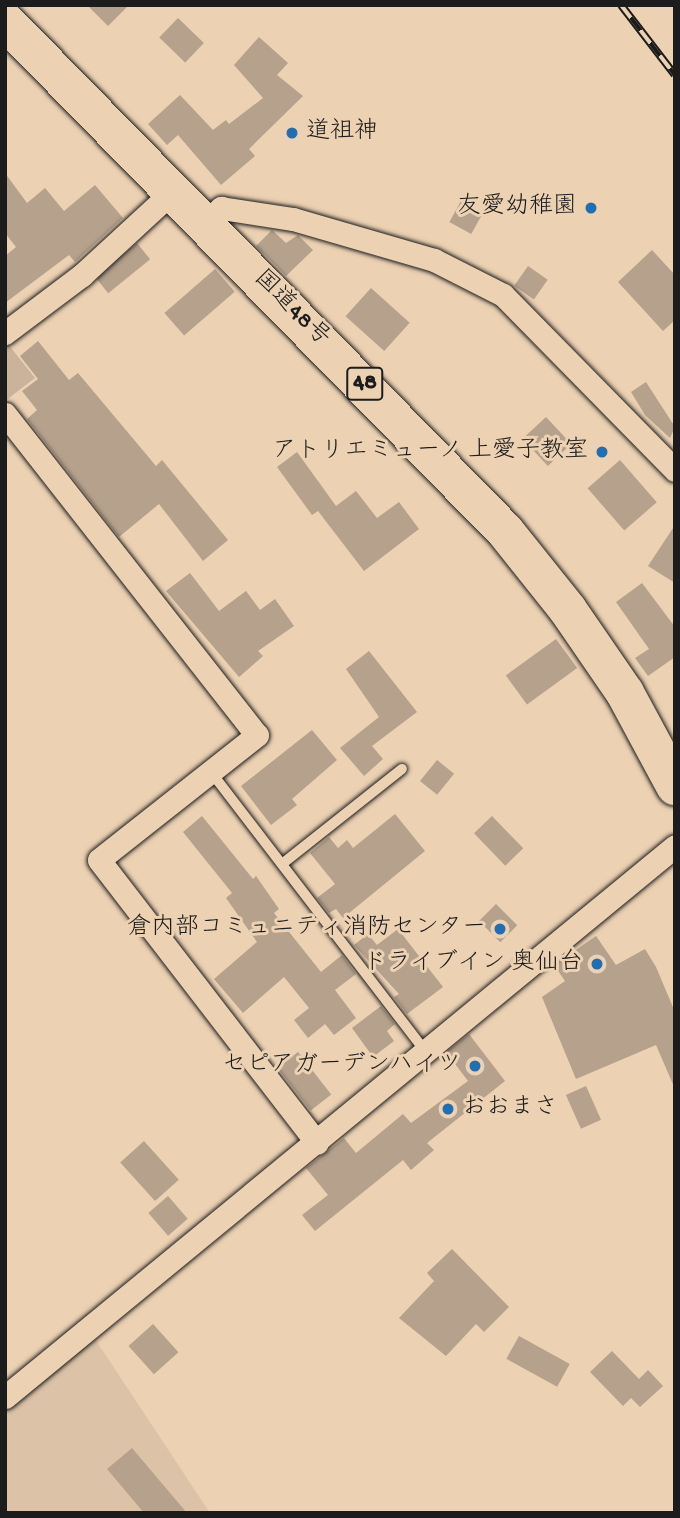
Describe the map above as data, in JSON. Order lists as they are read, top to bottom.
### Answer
{
  "streets": {
    "highway": ["国道48号", "48"]
  },
  "places": [
    "道祖神",
    "友愛幼稚園",
    "アトリエミューノ 上愛子教室",
    "倉内部コミュニティ消防センター",
    "ドライブイン 奥仙台",
    "セピアガーデンハイツ",
    "おおまさ"
  ]
}
